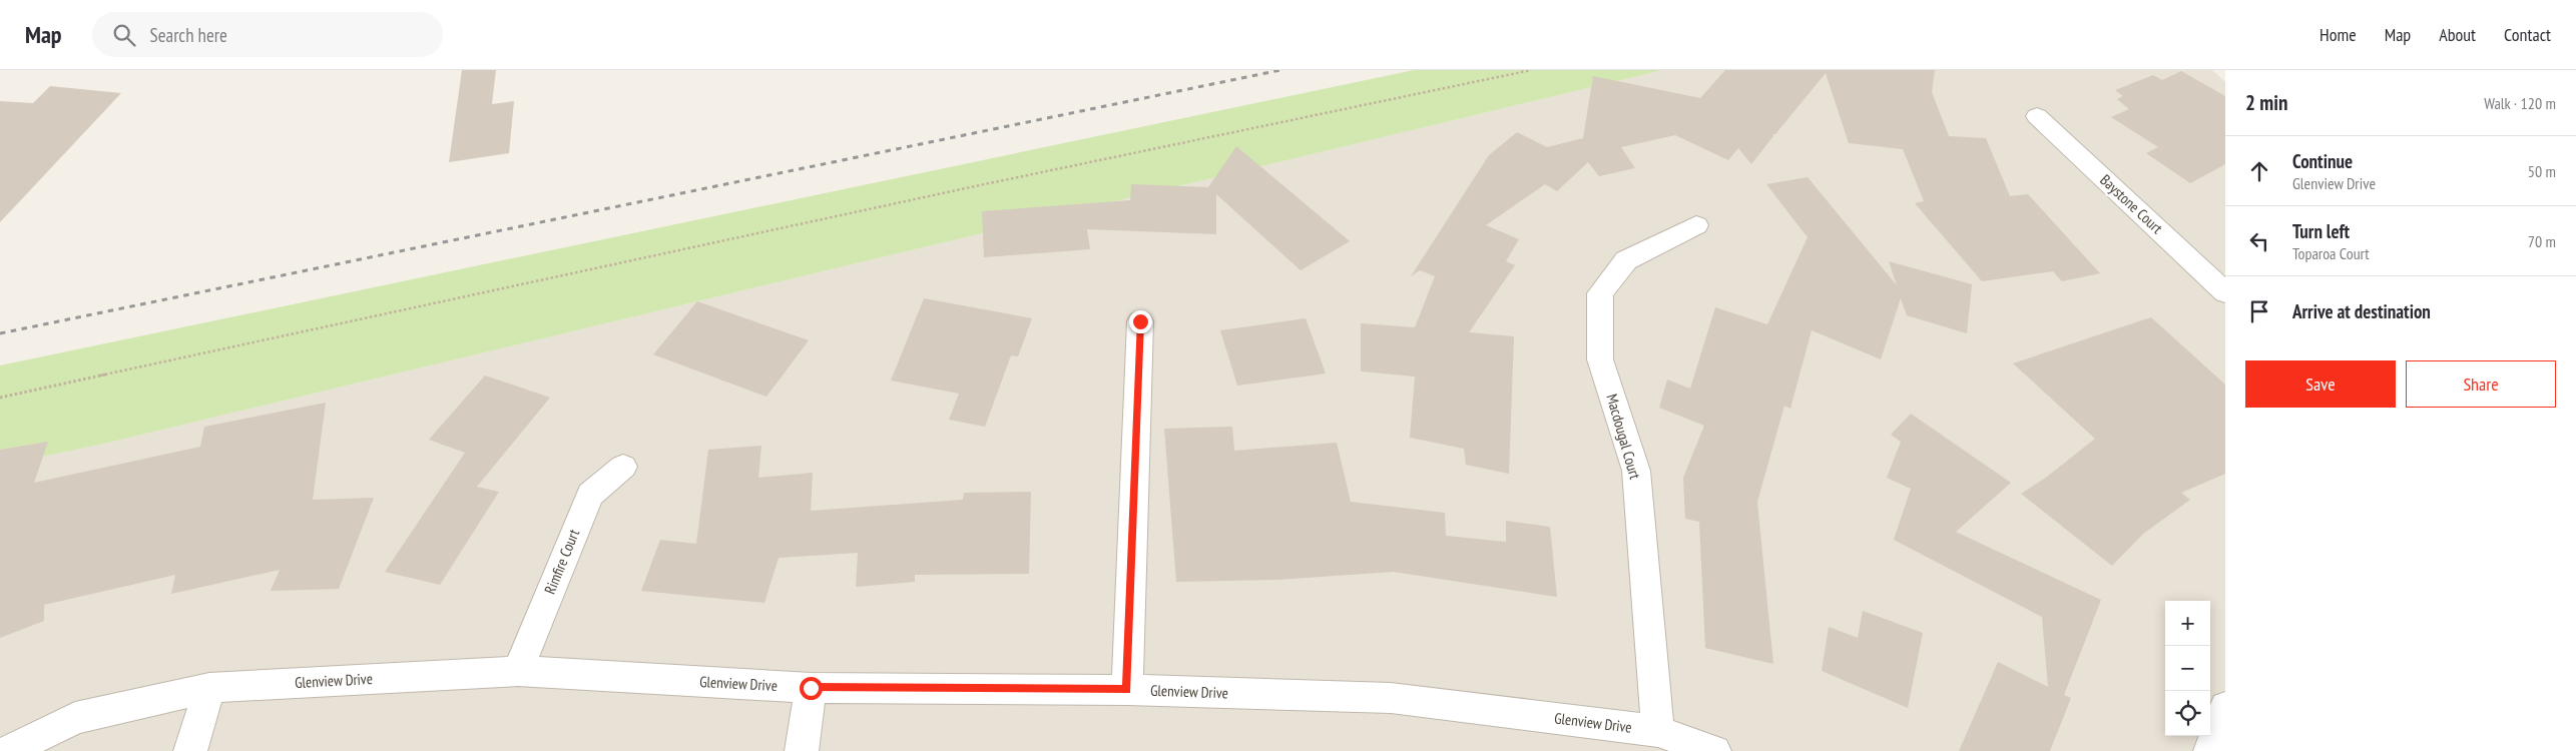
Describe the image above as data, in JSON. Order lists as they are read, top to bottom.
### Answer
{
  "streets": {
    "street": [
      "Baystone Court",
      "Macdougal Court",
      "Rimfire Court",
      "Glenview Drive"
    ]
  },
  "crossings": [
    ["Macdougal Court", "Glenview Drive"],
    ["Rimfire Court", "Glenview Drive"]
  ],
  "page": {
    "header": "Map",
    "search": "Search here",
    "nav": [
      "Home",
      "Map",
      "About",
      "Contact"
    ],
    "heading": ["2 min", "Walk · 120 m"],
    "list": [
      ["Continue", "Glenview Drive", "50 m"],
      ["Turn left", "Toparoa Court", "70 m"],
      "Arrive at destination"
    ],
    "buttons": ["Save", "Share"],
    "map_buttons": ["+", "−"]
  }
}
